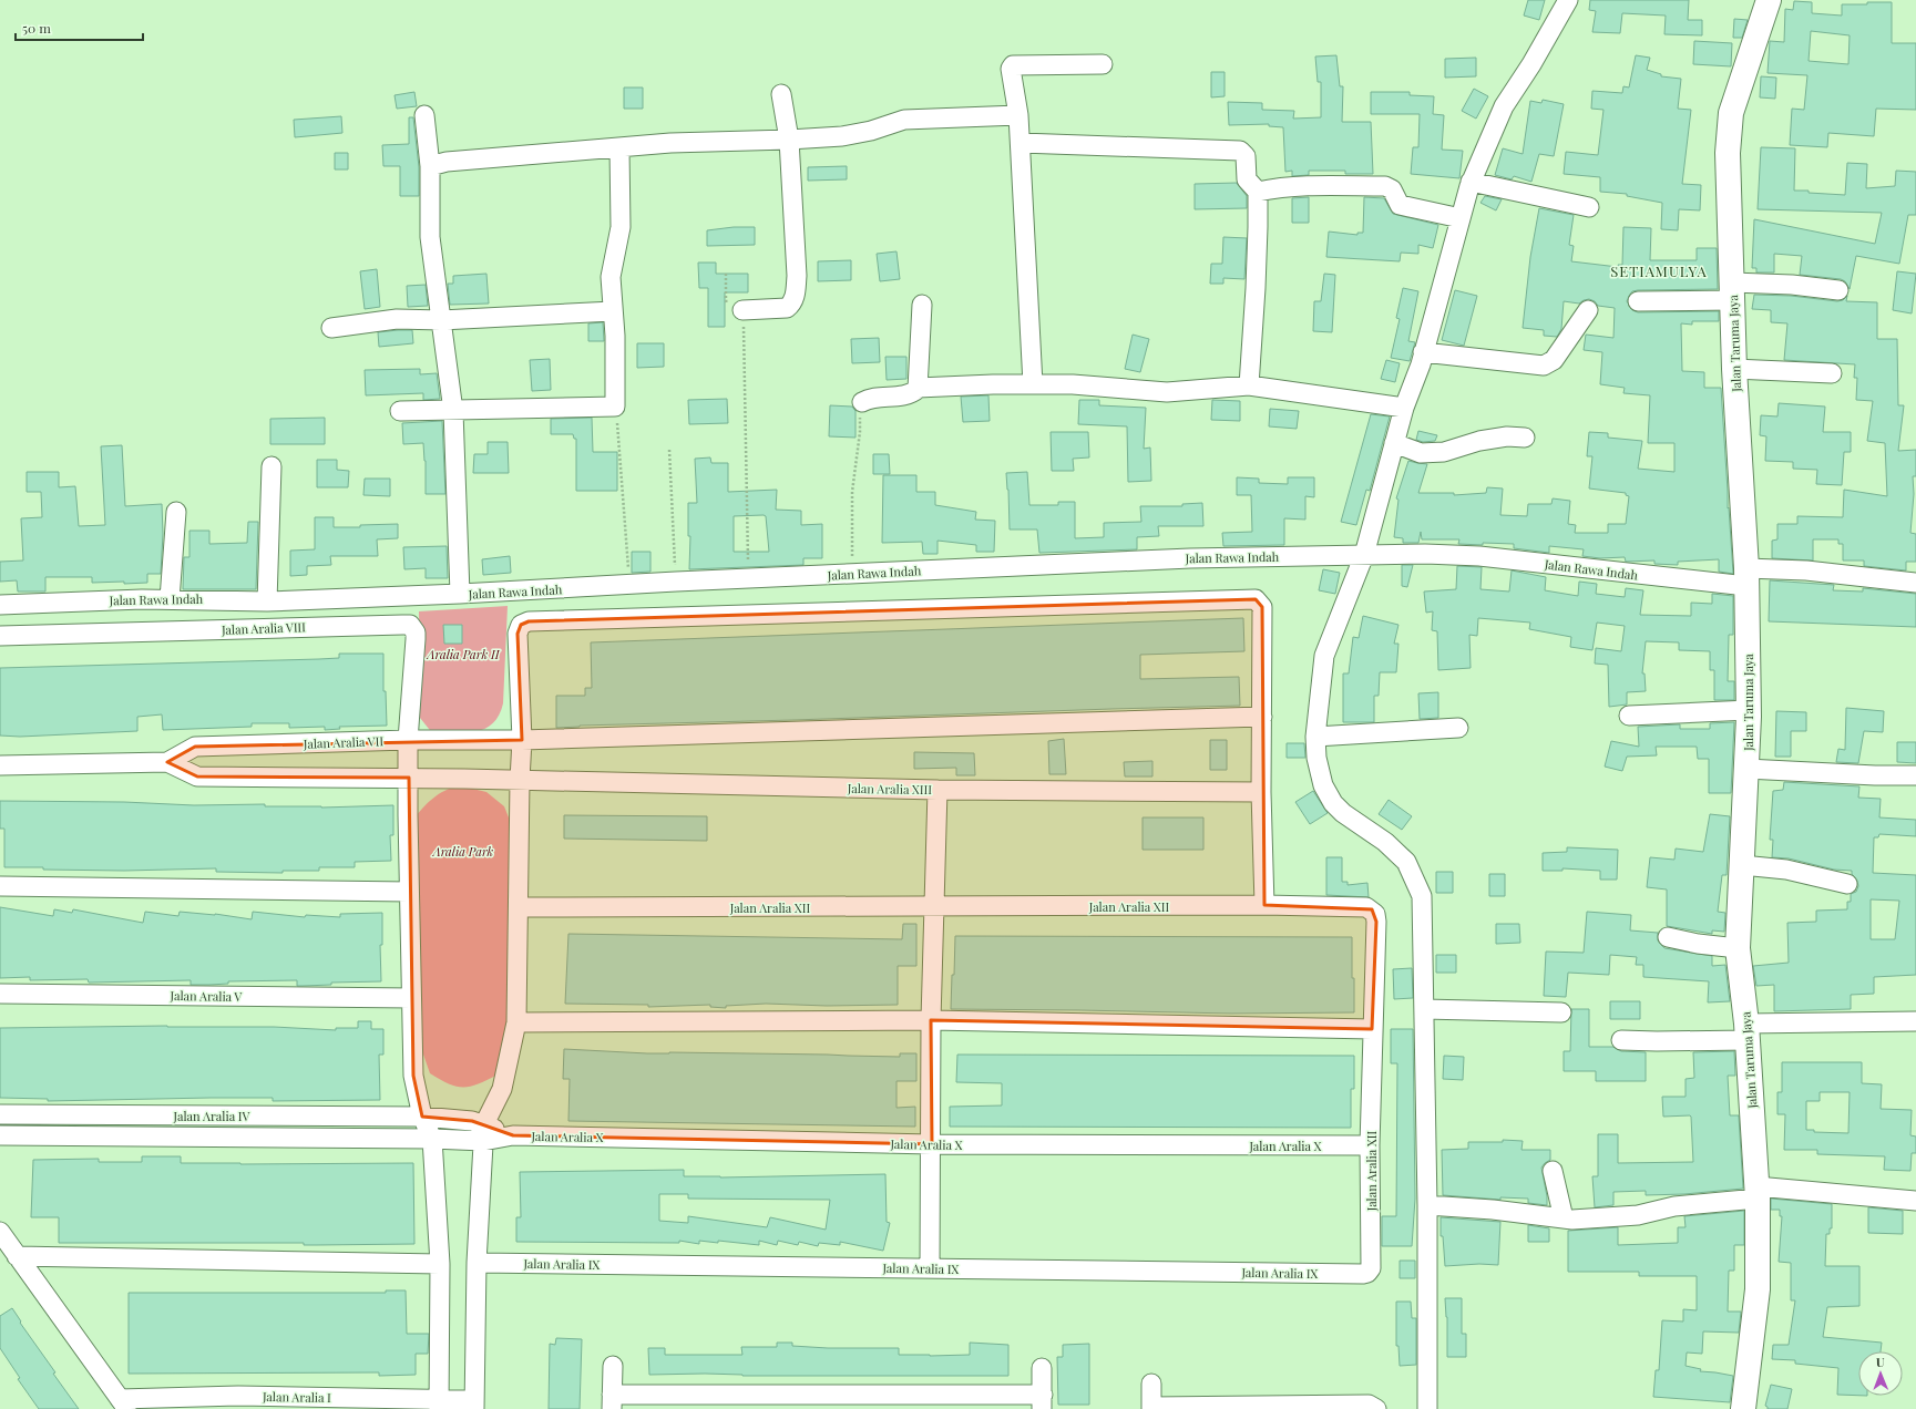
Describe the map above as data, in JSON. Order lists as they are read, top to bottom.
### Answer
{
  "streets": {
    "main road": ["Jalan Taruma Jaya"],
    "street": [
      "Jalan Rawa Indah",
      "Jalan Aralia VIII",
      "Jalan Aralia VII",
      "Jalan Aralia XIII",
      "Jalan Aralia XII",
      "Jalan Aralia V",
      "Jalan Aralia IV",
      "Jalan Aralia X",
      "Jalan Aralia IX",
      "Jalan Aralia I"
    ]
  },
  "crossings": [
    ["Jalan Taruma Jaya", "Jalan Rawa Indah"],
    ["Jalan Aralia VIII", "Jalan Aralia VII"],
    ["Jalan Aralia VII", "Jalan Aralia XIII"],
    ["Jalan Aralia XII", "Jalan Aralia X"],
    ["Jalan Aralia XII", "Jalan Aralia IX"],
    ["Jalan Aralia IV", "Jalan Aralia X"]
  ],
  "districts": ["SETIAMULYA"],
  "parks": ["Aralia Park II", "Aralia Park"],
  "scale_bar": "50 m",
  "north": "top"
}
